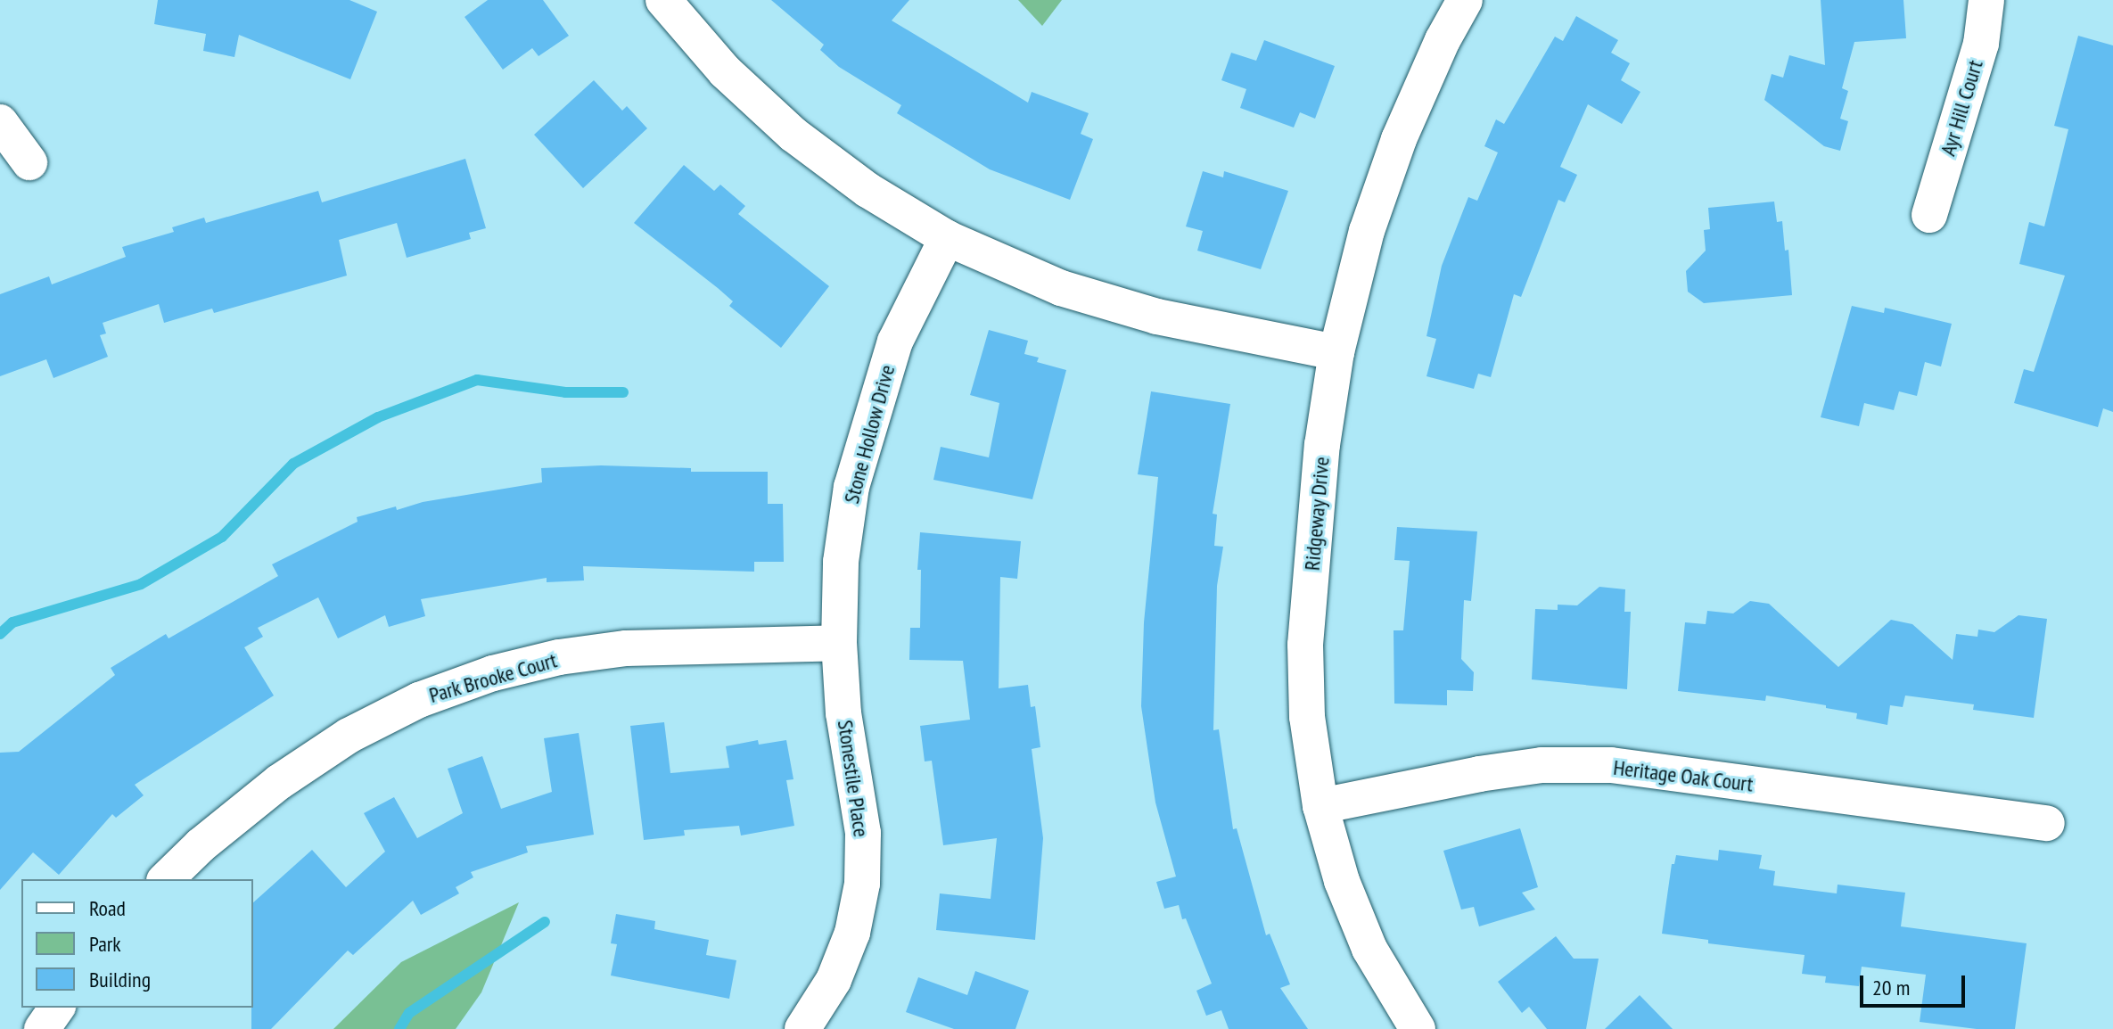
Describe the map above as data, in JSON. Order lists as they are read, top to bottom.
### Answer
{
  "streets": {
    "street": [
      "Ayr Hill Court",
      "Stone Hollow Drive",
      "Ridgeway Drive",
      "Park Brooke Court",
      "Heritage Oak Court",
      "Stonestile Place"
    ]
  },
  "crossings": [
    ["Stone Hollow Drive", "Park Brooke Court"],
    ["Stone Hollow Drive", "Stonestile Place"],
    ["Ridgeway Drive", "Heritage Oak Court"],
    ["Park Brooke Court", "Stonestile Place"]
  ],
  "legend": ["Road", "Park", "Building"],
  "scale_bar": "20 m"
}
